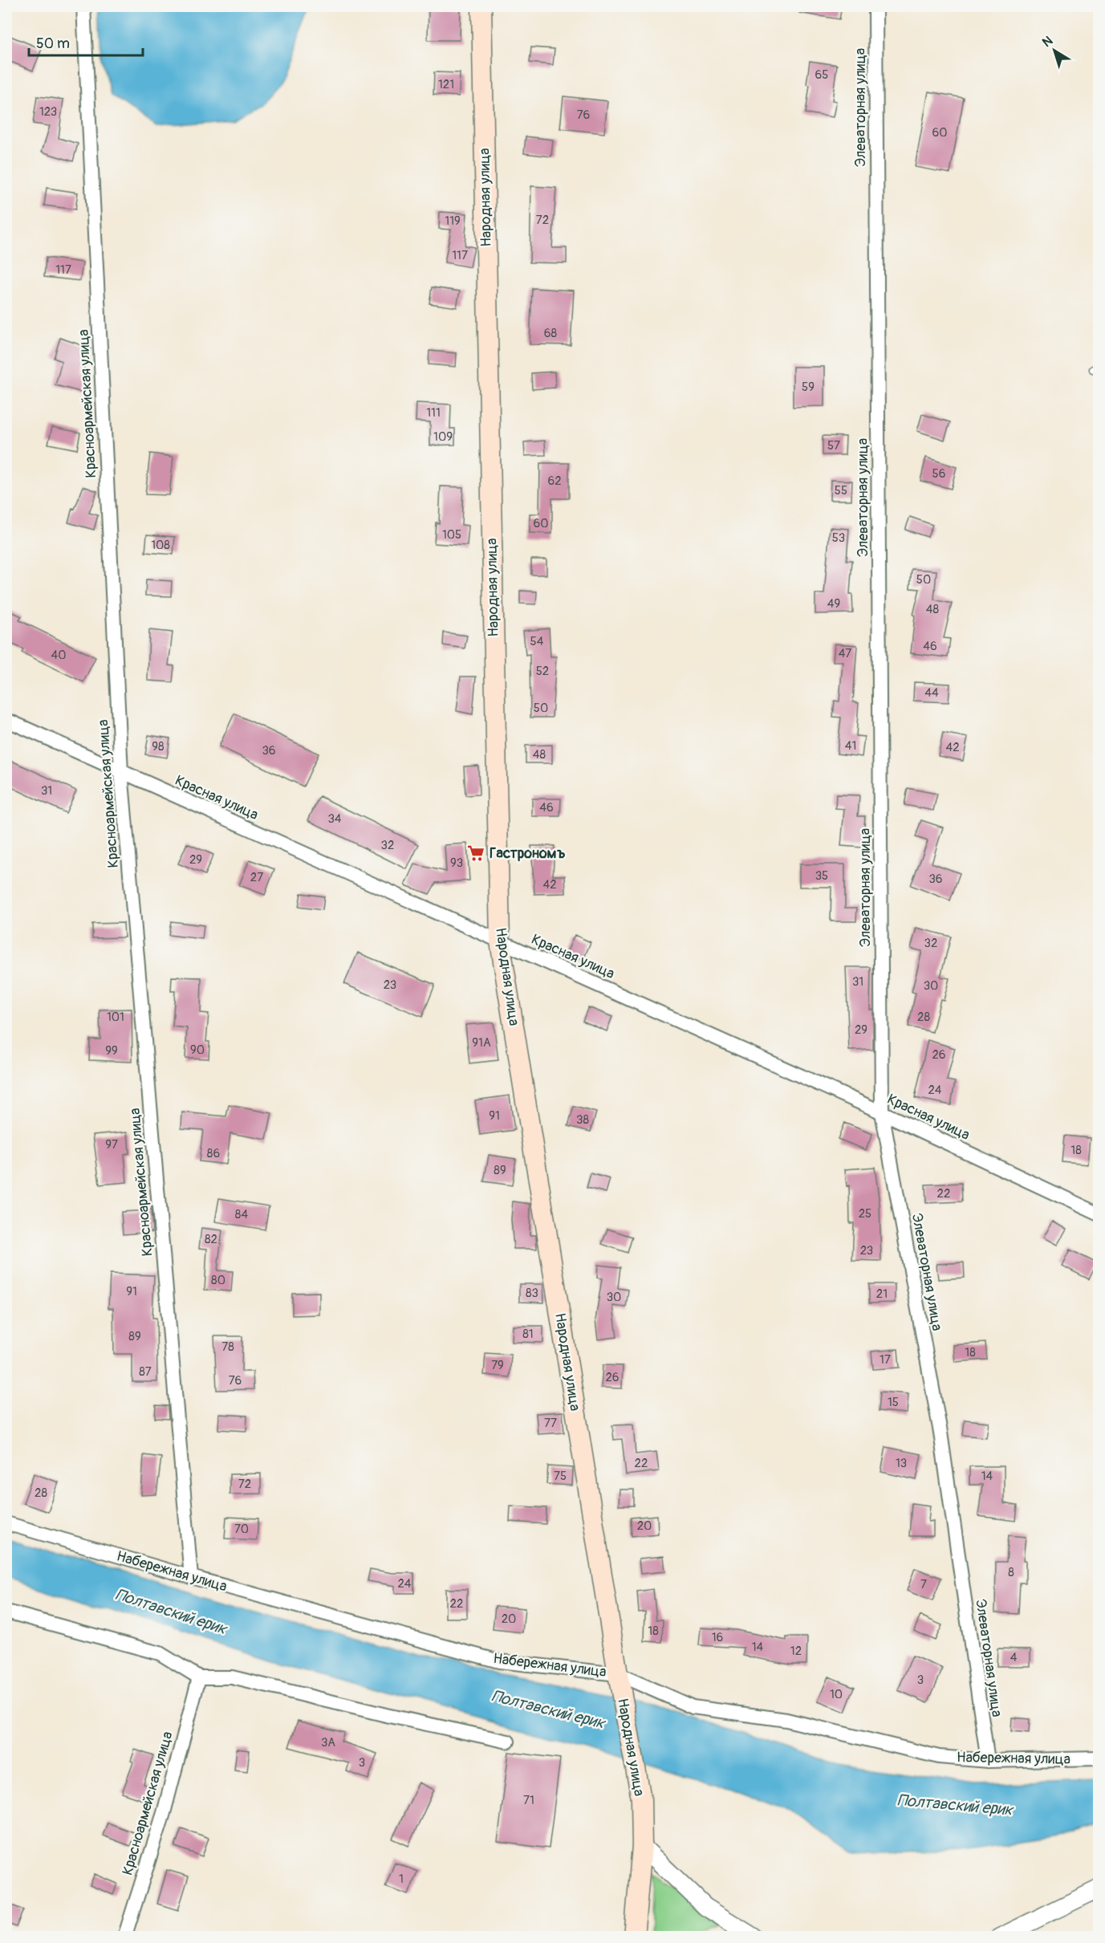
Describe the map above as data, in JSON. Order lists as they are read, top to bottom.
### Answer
{
  "streets": {
    "main road": ["Народная улица"],
    "street": [
      "Элеваторная улица",
      "Красноармейская улица",
      "Красная улица",
      "Набережная улица"
    ]
  },
  "crossings": [
    ["Элеваторная улица", "Красная улица"],
    ["Элеваторная улица", "Набережная улица"],
    ["Народная улица", "Красная улица"],
    ["Народная улица", "Набережная улица"],
    ["Красноармейская улица", "Красная улица"],
    ["Красноармейская улица", "Набережная улица"]
  ],
  "water": ["Полтавский ерик"],
  "places": {
    "supermarket": ["Гастрономъ"]
  },
  "house_numbers": [
    "65",
    "121",
    "123",
    "76",
    "60",
    "72",
    "119",
    "117",
    "117",
    "68",
    "59",
    "111",
    "109",
    "57",
    "56",
    "62",
    "55",
    "60",
    "105",
    "53",
    "108",
    "50",
    "49",
    "48",
    "54",
    "46",
    "47",
    "40",
    "52",
    "44",
    "50",
    "41",
    "98",
    "42",
    "36",
    "48",
    "31",
    "46",
    "34",
    "32",
    "29",
    "93",
    "35",
    "27",
    "36",
    "42",
    "32",
    "31",
    "23",
    "30",
    "101",
    "28",
    "29",
    "91А",
    "90",
    "99",
    "26",
    "24",
    "91",
    "38",
    "97",
    "18",
    "86",
    "89",
    "22",
    "25",
    "84",
    "82",
    "23",
    "80",
    "91",
    "83",
    "21",
    "30",
    "81",
    "89",
    "78",
    "18",
    "17",
    "79",
    "87",
    "26",
    "76",
    "15",
    "77",
    "22",
    "13",
    "75",
    "14",
    "72",
    "28",
    "20",
    "70",
    "8",
    "24",
    "7",
    "22",
    "20",
    "18",
    "16",
    "14",
    "12",
    "4",
    "3",
    "10",
    "3А",
    "3",
    "71",
    "1"
  ],
  "scale_bar": "50 m",
  "north": "top left"
}
